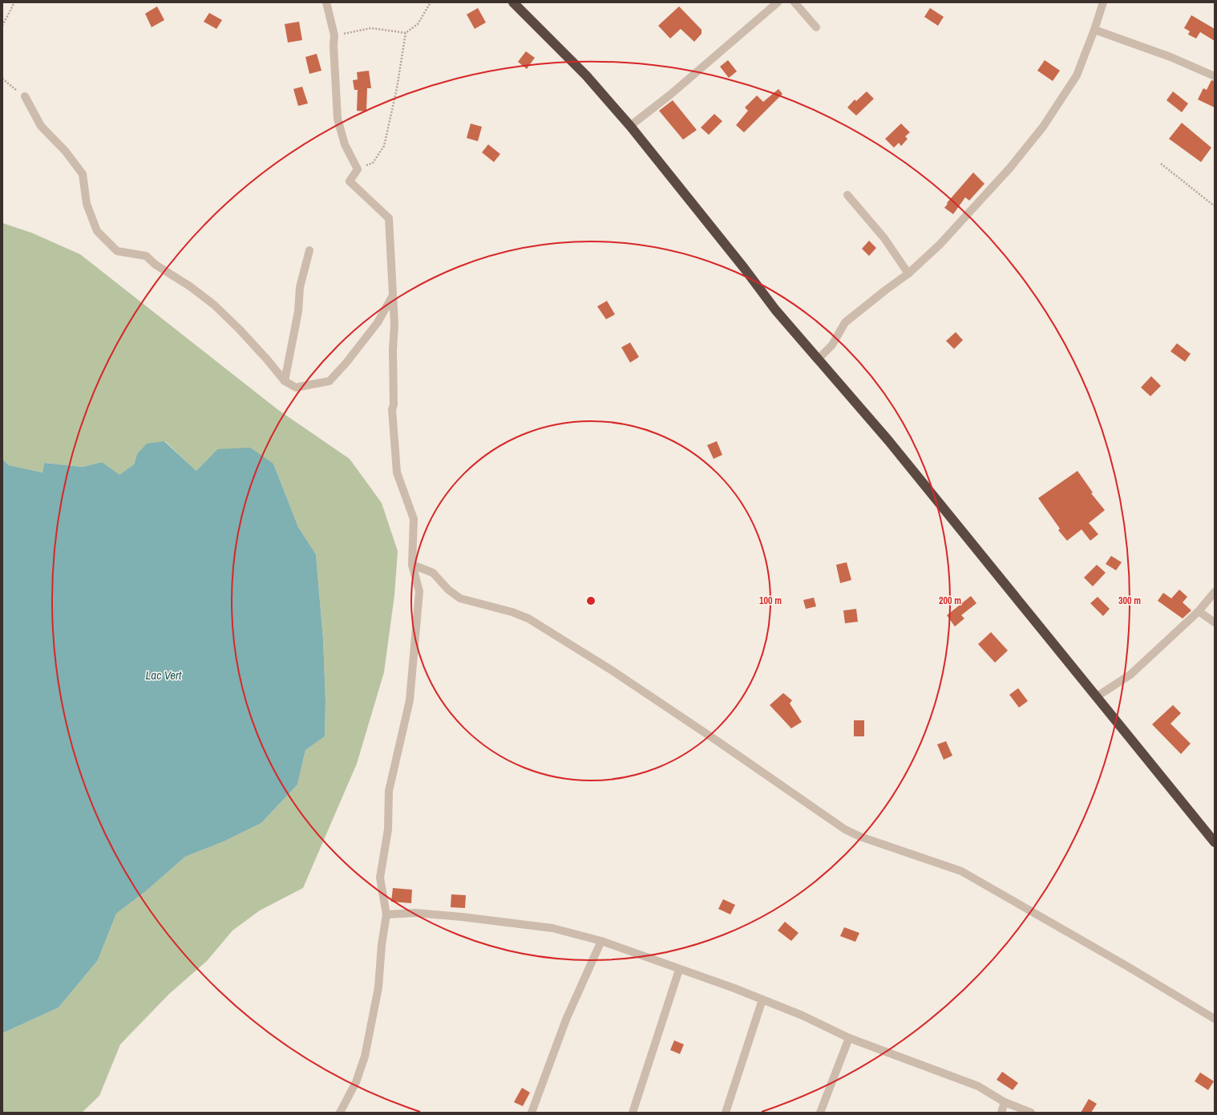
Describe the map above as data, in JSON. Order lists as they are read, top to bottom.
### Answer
{
  "water": ["Lac Vert"],
  "rings": ["100 m", "200 m", "300 m"]
}
